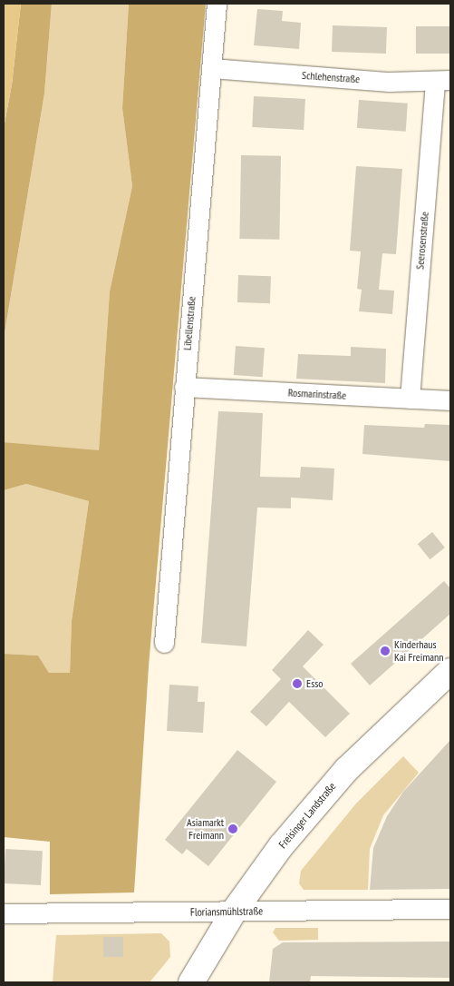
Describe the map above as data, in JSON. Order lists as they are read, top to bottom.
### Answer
{
  "streets": {
    "main road": ["Freisinger Landstraße"],
    "street": [
      "Schlehenstraße",
      "Seerosenstraße",
      "Libellenstraße",
      "Rosmarinstraße",
      "Floriansmühlstraße"
    ]
  },
  "crossings": [
    ["Schlehenstraße", "Seerosenstraße"],
    ["Schlehenstraße", "Libellenstraße"],
    ["Seerosenstraße", "Rosmarinstraße"],
    ["Libellenstraße", "Rosmarinstraße"],
    ["Freisinger Landstraße", "Floriansmühlstraße"]
  ],
  "places": ["Kinderhaus Kai Freimann", "Esso", "Asiamarkt Freimann"]
}
